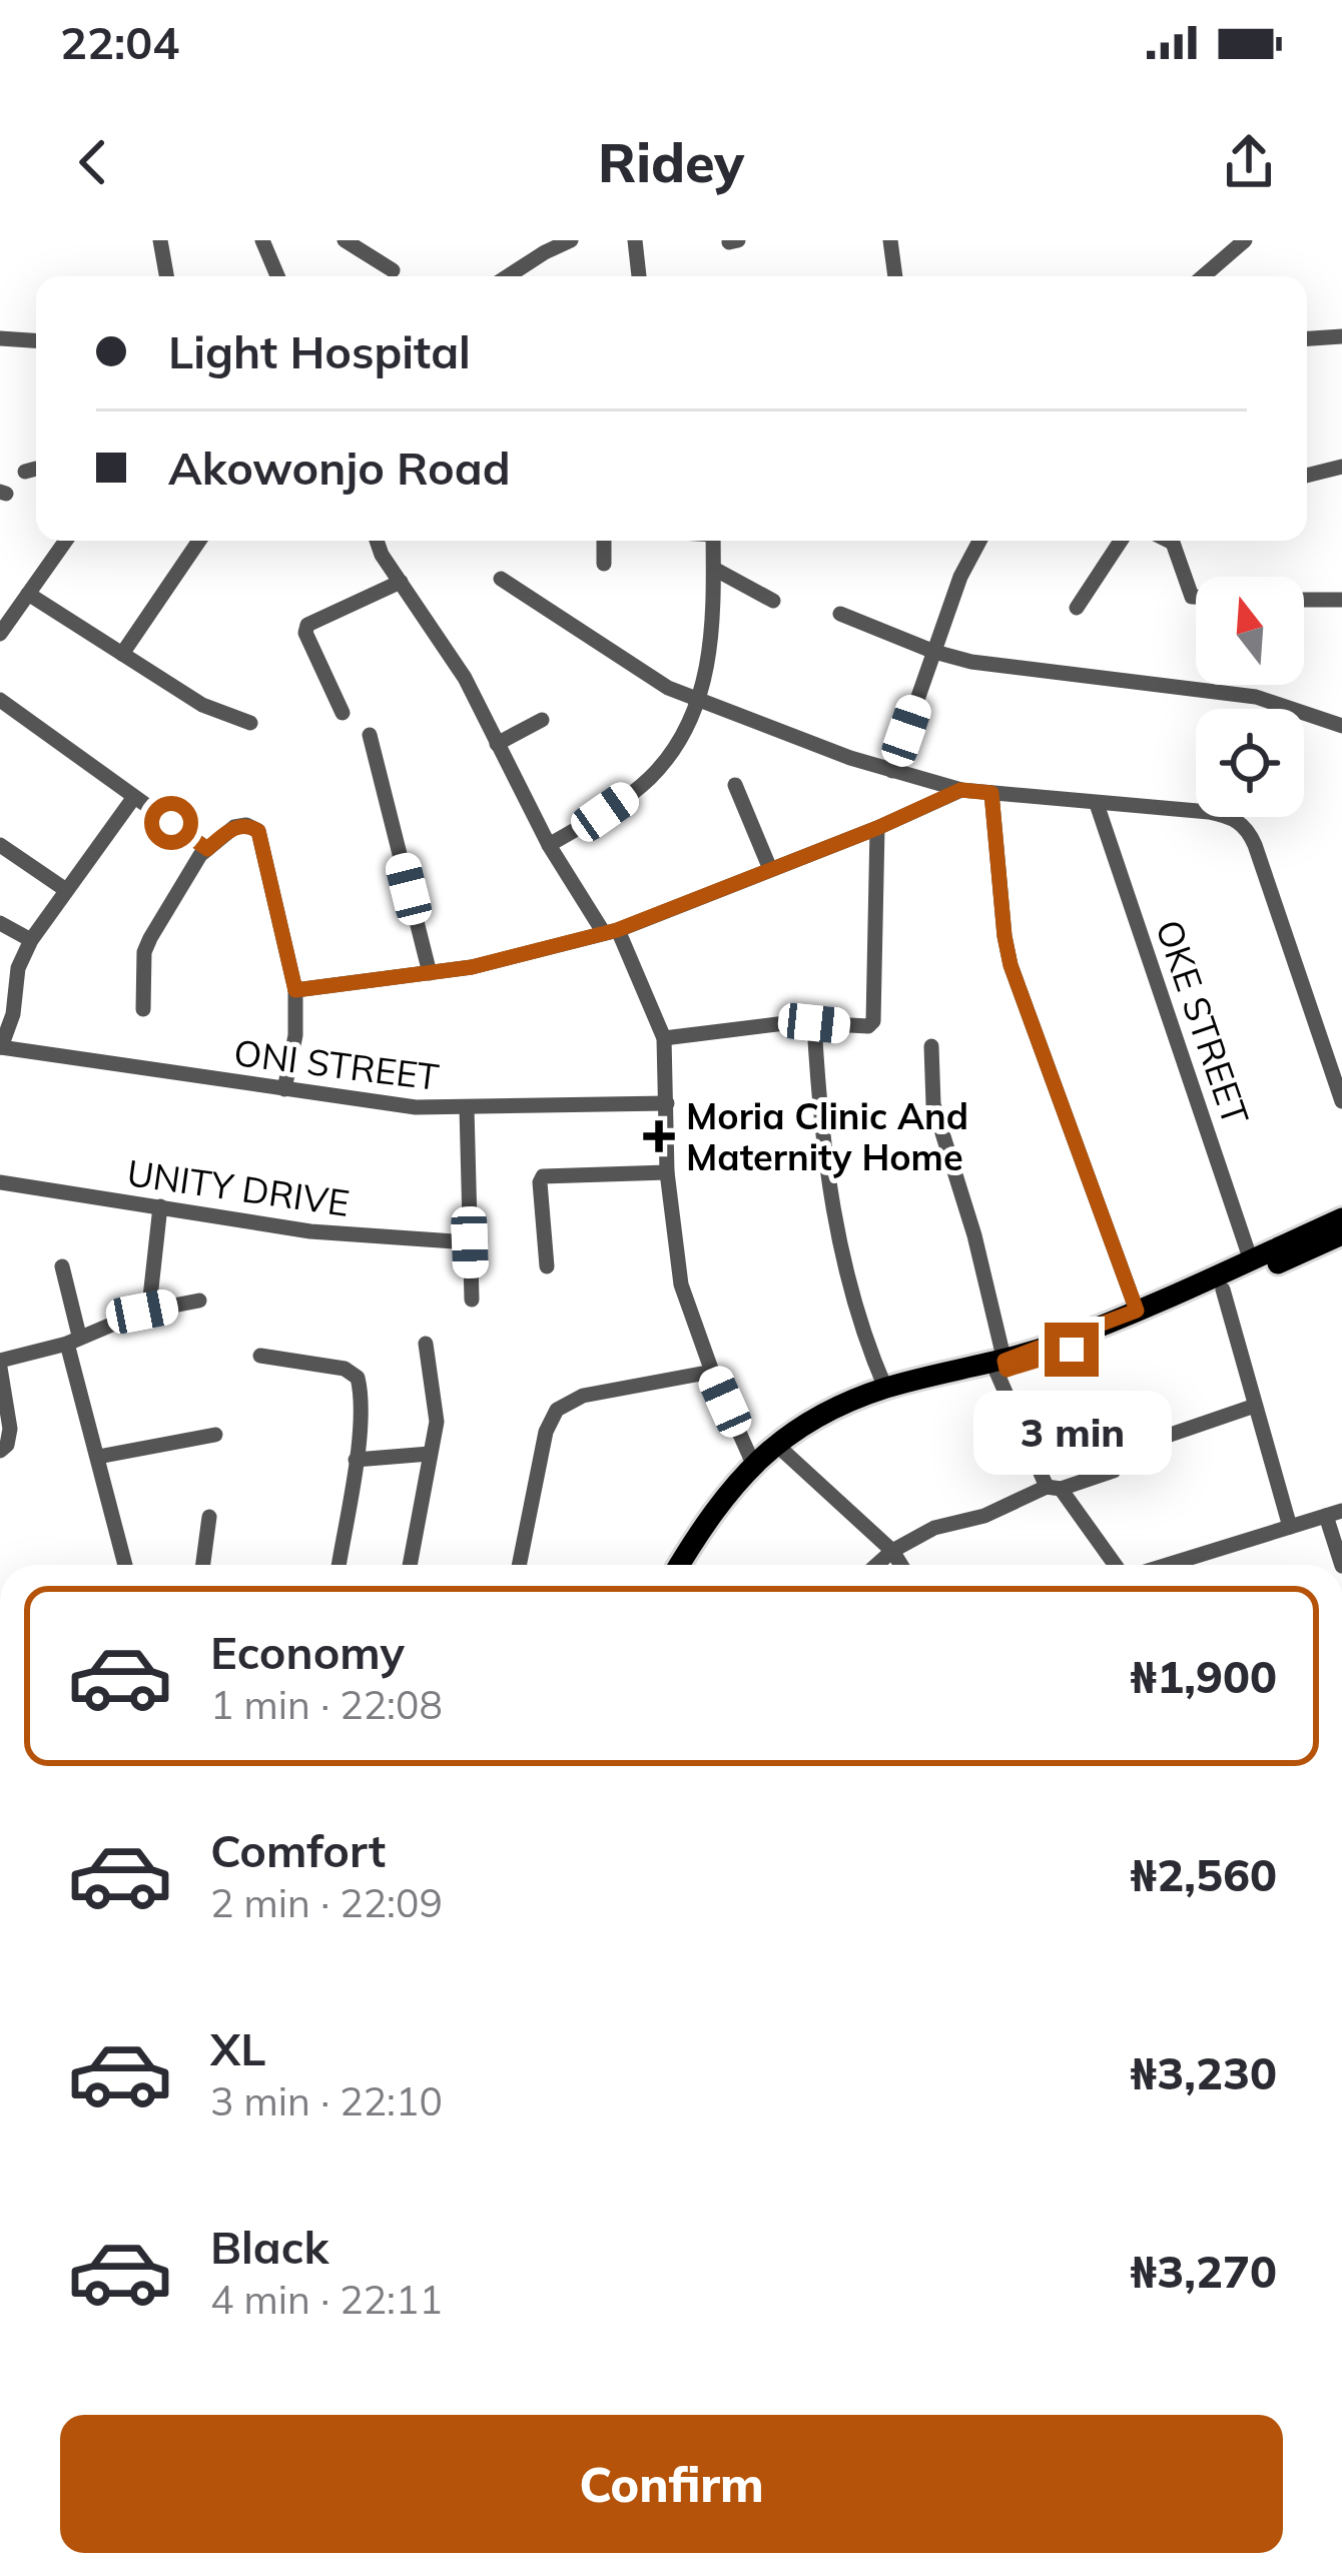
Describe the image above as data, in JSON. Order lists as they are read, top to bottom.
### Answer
{
  "streets": {
    "street": ["OKE STREET", "ONI STREET", "UNITY DRIVE"]
  },
  "places": {
    "health": ["Moria Clinic And Maternity Home"]
  },
  "north": "top",
  "page": {
    "status": "22:04",
    "header": "Ridey",
    "banner": ["Light Hospital", "Akowonjo Road"],
    "bubble": "3 min",
    "list": [
      {
        "name": "Economy",
        "note": "1 min · 22:08",
        "value": "₦1,900"
      },
      {
        "name": "Comfort",
        "note": "2 min · 22:09",
        "value": "₦2,560"
      },
      {
        "name": "XL",
        "note": "3 min · 22:10",
        "value": "₦3,230"
      },
      {
        "name": "Black",
        "note": "4 min · 22:11",
        "value": "₦3,270"
      }
    ],
    "buttons": "Confirm"
  }
}
